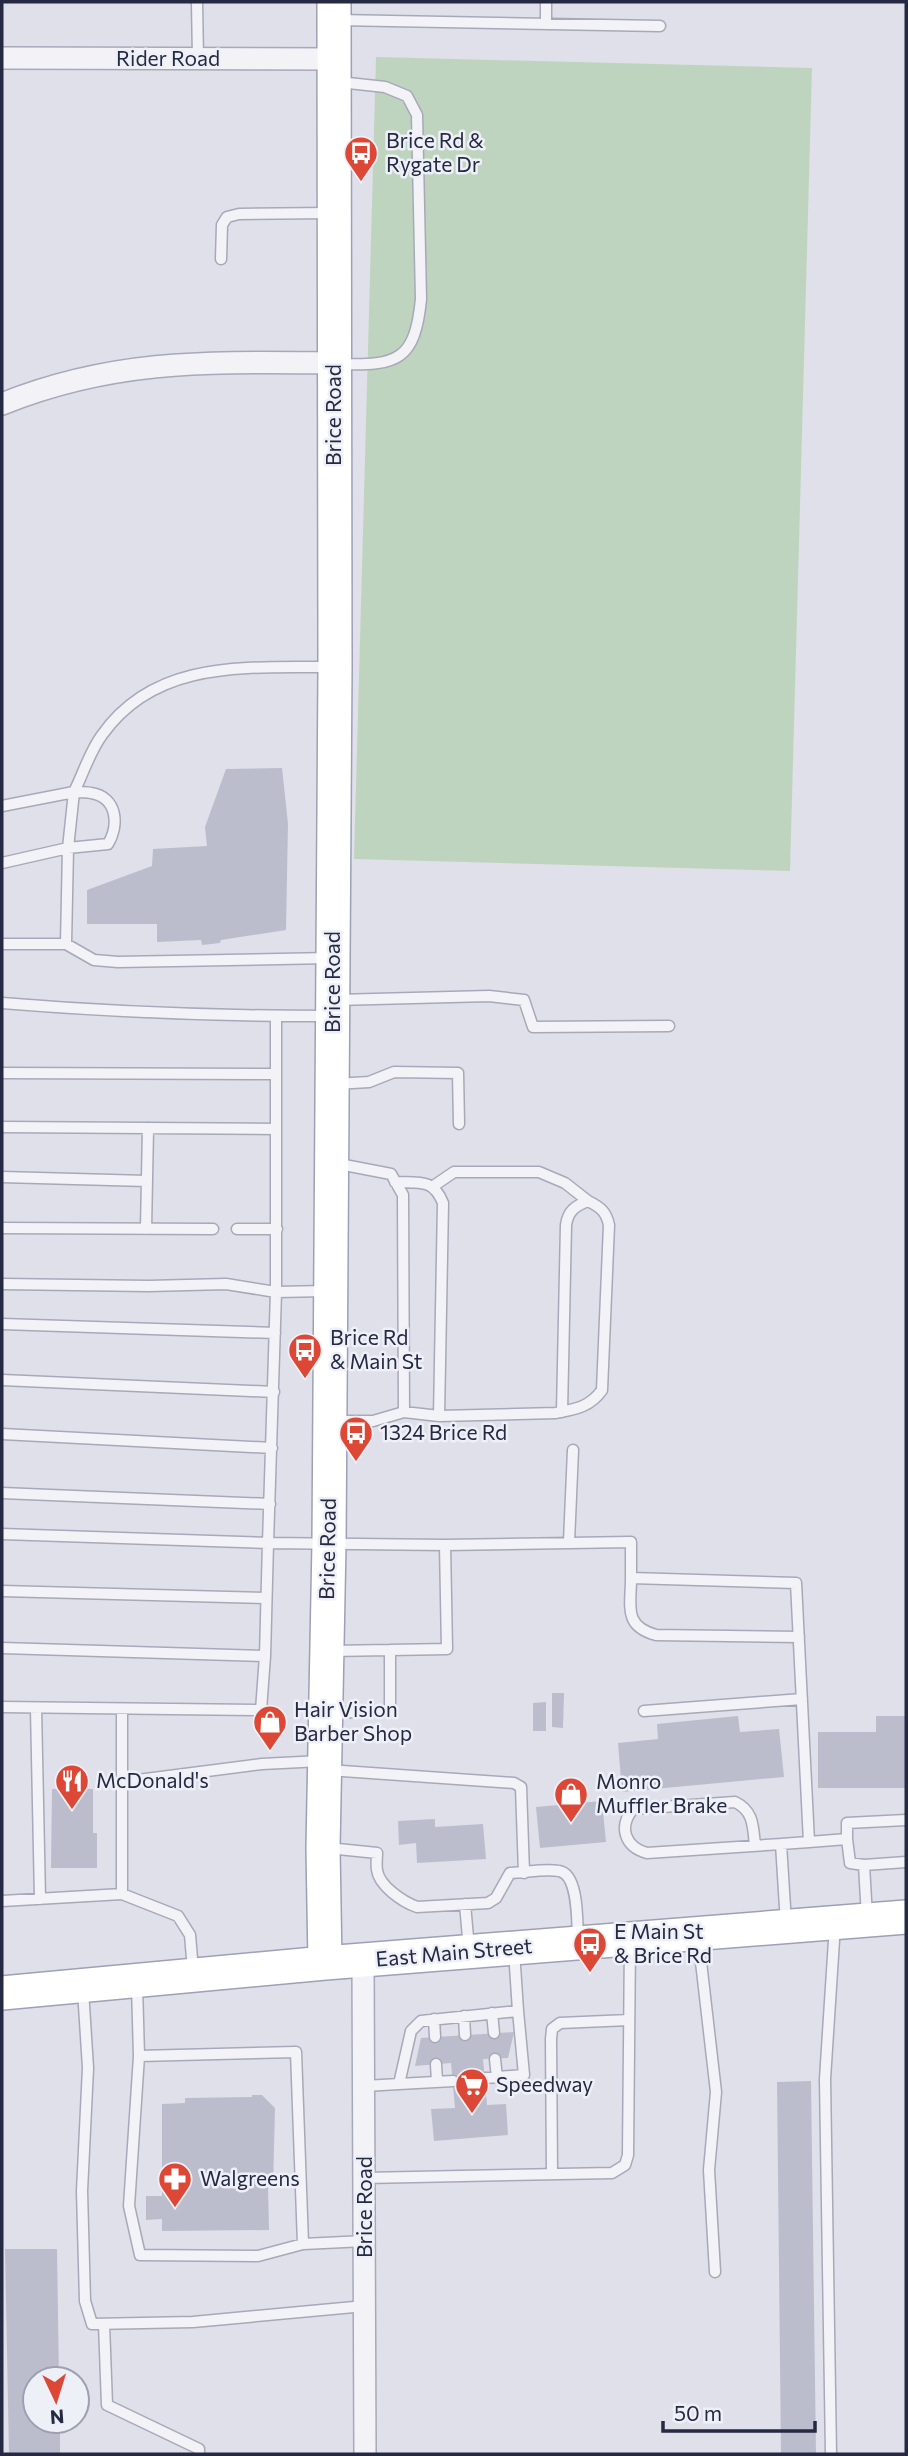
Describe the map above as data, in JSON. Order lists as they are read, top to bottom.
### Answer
{
  "streets": {
    "main road": ["Brice Road", "East Main Street"],
    "street": ["Rider Road"]
  },
  "crossings": [
    ["Rider Road", "Brice Road"],
    ["Brice Road", "East Main Street"]
  ],
  "places": {
    "bus stop": [
      "Brice Rd & Rygate Dr",
      "Brice Rd & Main St",
      "1324 Brice Rd",
      "E Main St & Brice Rd"
    ],
    "shop": ["Hair Vision Barber Shop", "Monro Muffler Brake"],
    "restaurant": ["McDonald's"],
    "supermarket": ["Speedway"],
    "pharmacy": ["Walgreens"]
  },
  "scale_bar": "50 m",
  "north": "bottom"
}
